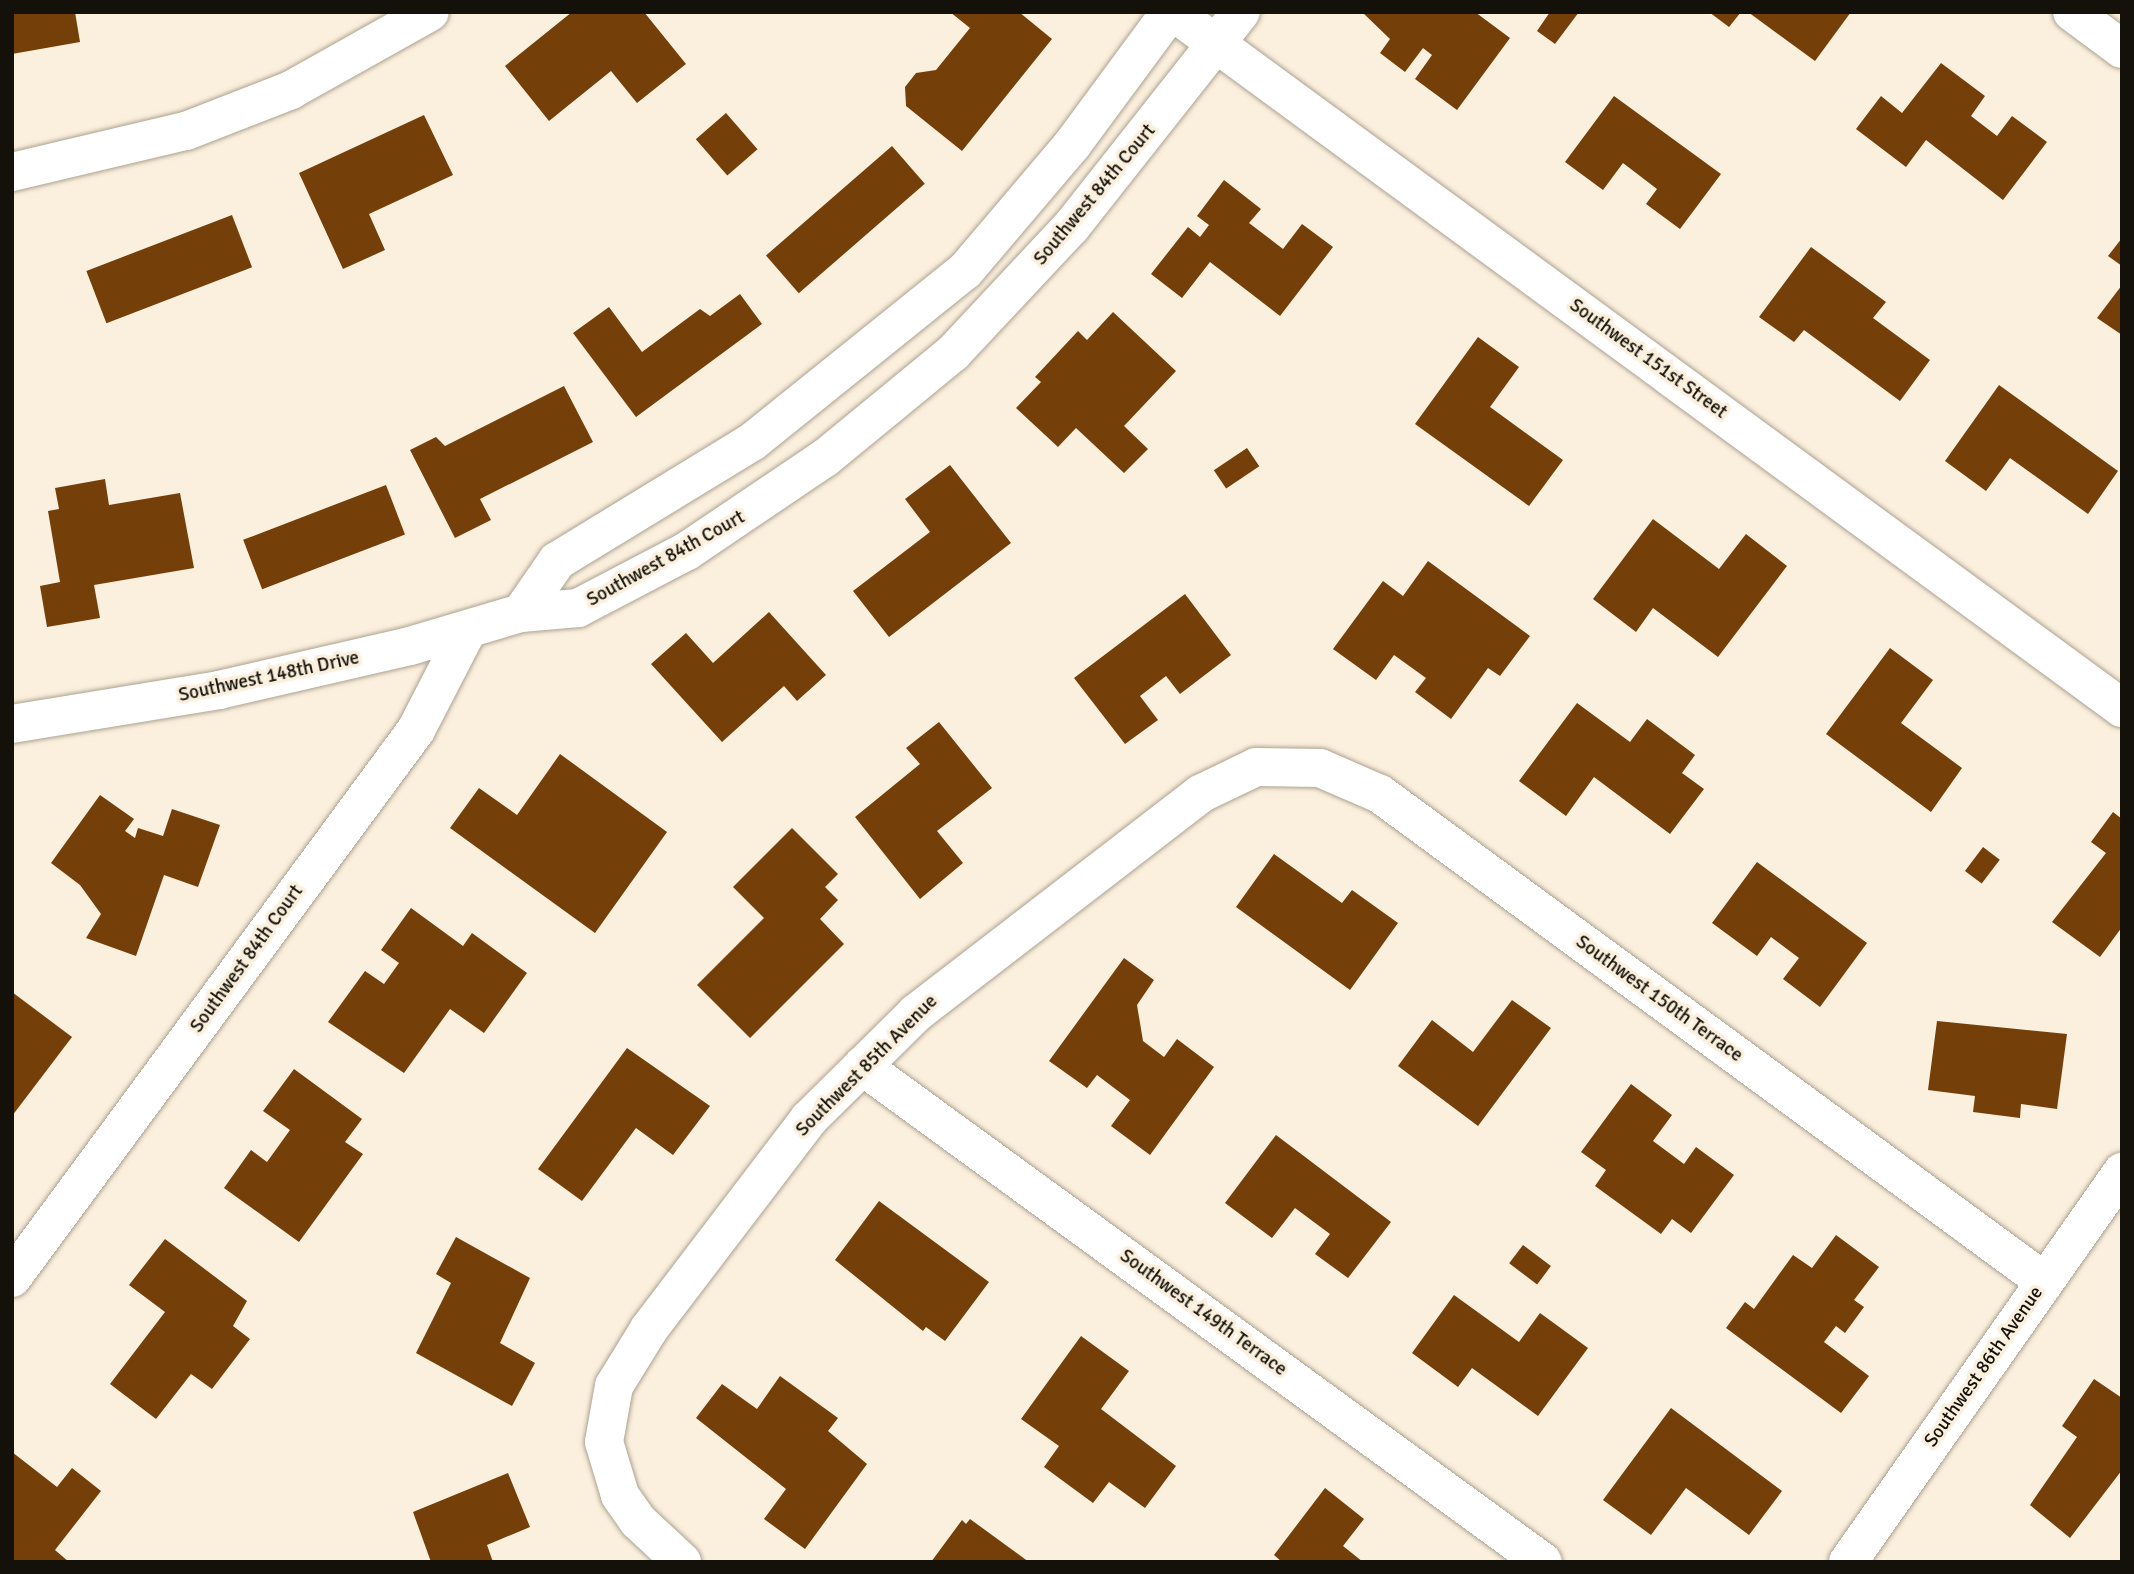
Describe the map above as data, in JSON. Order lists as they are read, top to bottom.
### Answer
{
  "streets": {
    "street": [
      "Southwest 84th Court",
      "Southwest 151st Street",
      "Southwest 148th Drive",
      "Southwest 150th Terrace",
      "Southwest 85th Avenue",
      "Southwest 149th Terrace",
      "Southwest 86th Avenue"
    ]
  },
  "crossings": [
    ["Southwest 84th Court", "Southwest 151st Street"],
    ["Southwest 84th Court", "Southwest 148th Drive"],
    ["Southwest 150th Terrace", "Southwest 85th Avenue"],
    ["Southwest 150th Terrace", "Southwest 86th Avenue"],
    ["Southwest 85th Avenue", "Southwest 149th Terrace"]
  ]
}
